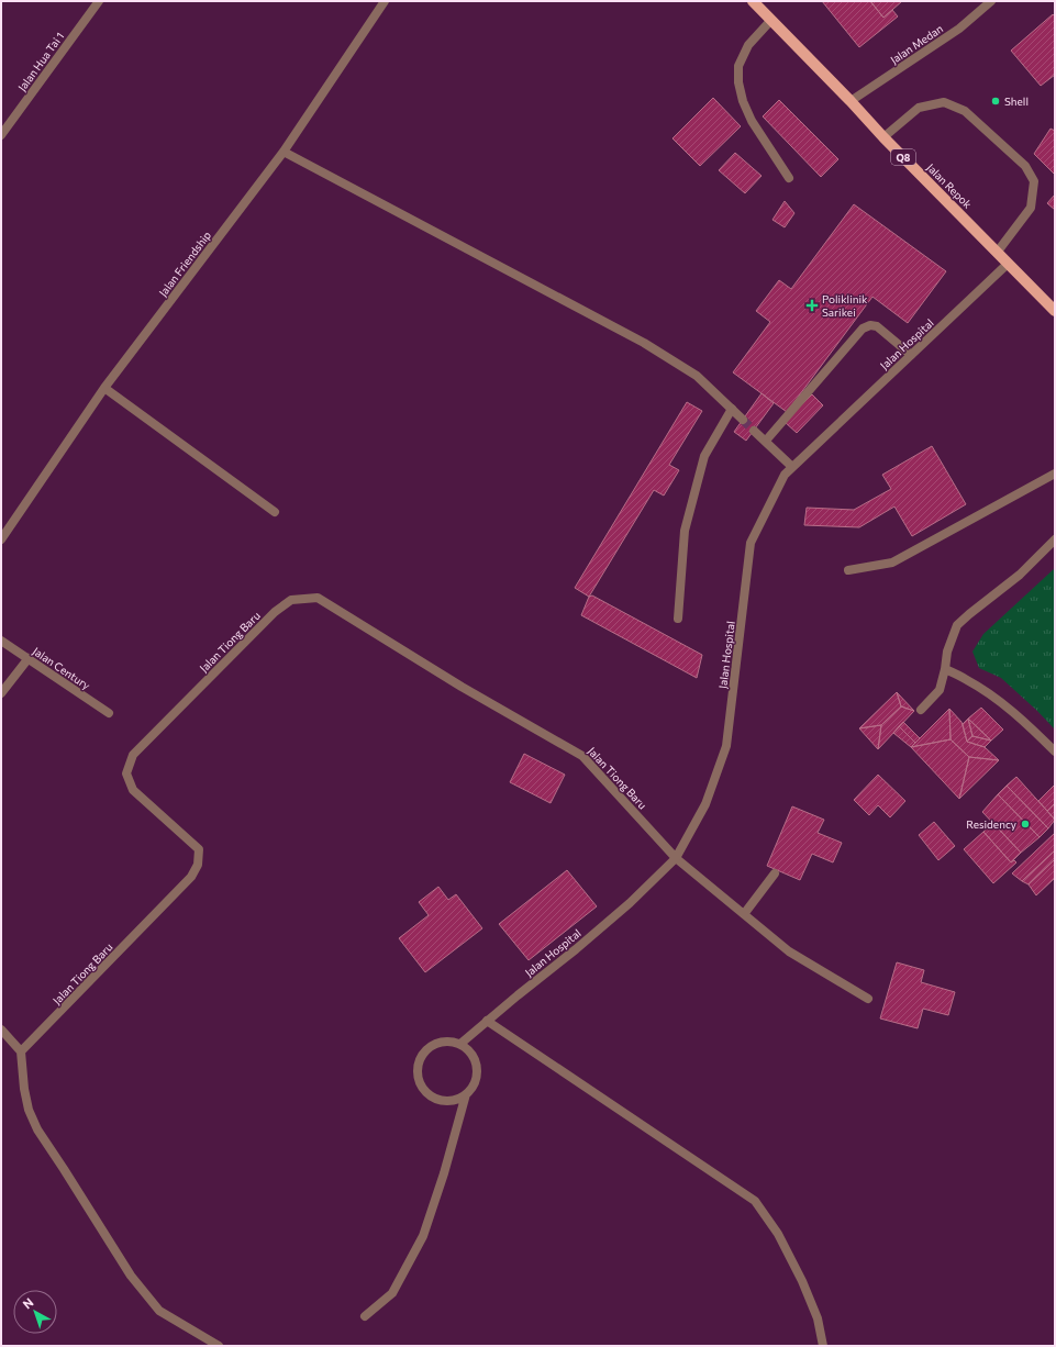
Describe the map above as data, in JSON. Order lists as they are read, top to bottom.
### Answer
{
  "streets": {
    "main road": ["Q8", "Jalan Repok"],
    "street": [
      "Jalan Medan",
      "Jalan Hua Tai 1",
      "Jalan Friendship",
      "Jalan Hospital",
      "Jalan Tiong Baru",
      "Jalan Century"
    ]
  },
  "crossings": [
    ["Jalan Medan", "Jalan Repok"],
    ["Jalan Repok", "Jalan Hospital"],
    ["Jalan Hospital", "Jalan Tiong Baru"]
  ],
  "places": {
    "other": ["Shell", "Residency"],
    "health": ["Poliklinik Sarikei"]
  },
  "north": "top left"
}
